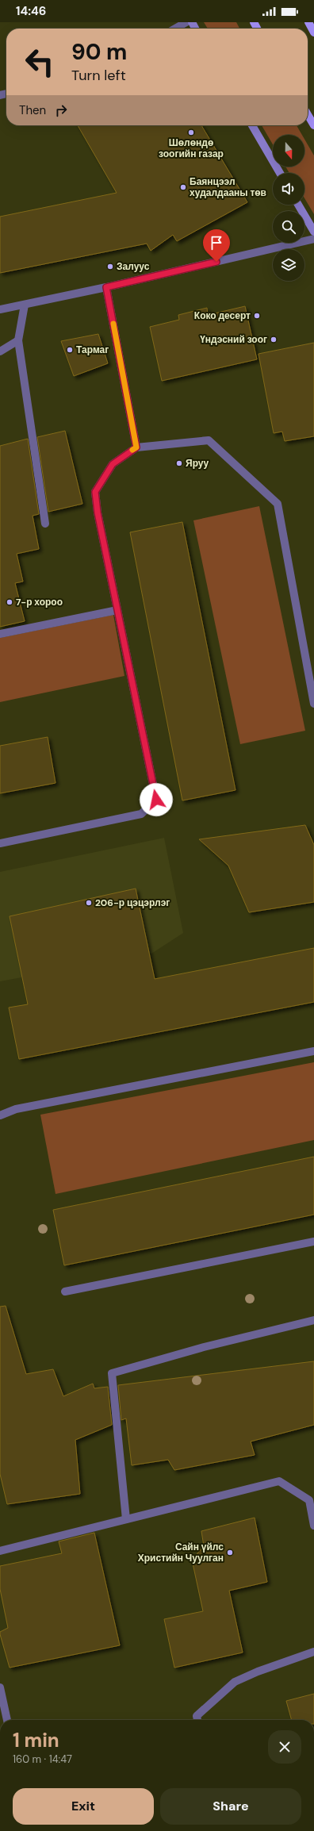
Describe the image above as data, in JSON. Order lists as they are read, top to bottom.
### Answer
{
  "places": [
    "Шөлөндө зоогийн газар",
    "Баянцээл худалдааны төв",
    "Залуус",
    "Коко десерт",
    "Үндэсний зоог",
    "Тармаг",
    "Яруу",
    "7-р хороо",
    "206-р цэцэрлэг",
    "Сайн үйлс Христийн Чуулган"
  ],
  "north": "bottom",
  "page": {
    "status": "14:46",
    "turn": ["90 m", "Turn left"],
    "then": "Then",
    "heading": ["1 min", "160 m · 14:47"],
    "buttons": ["Exit", "Share"]
  }
}
